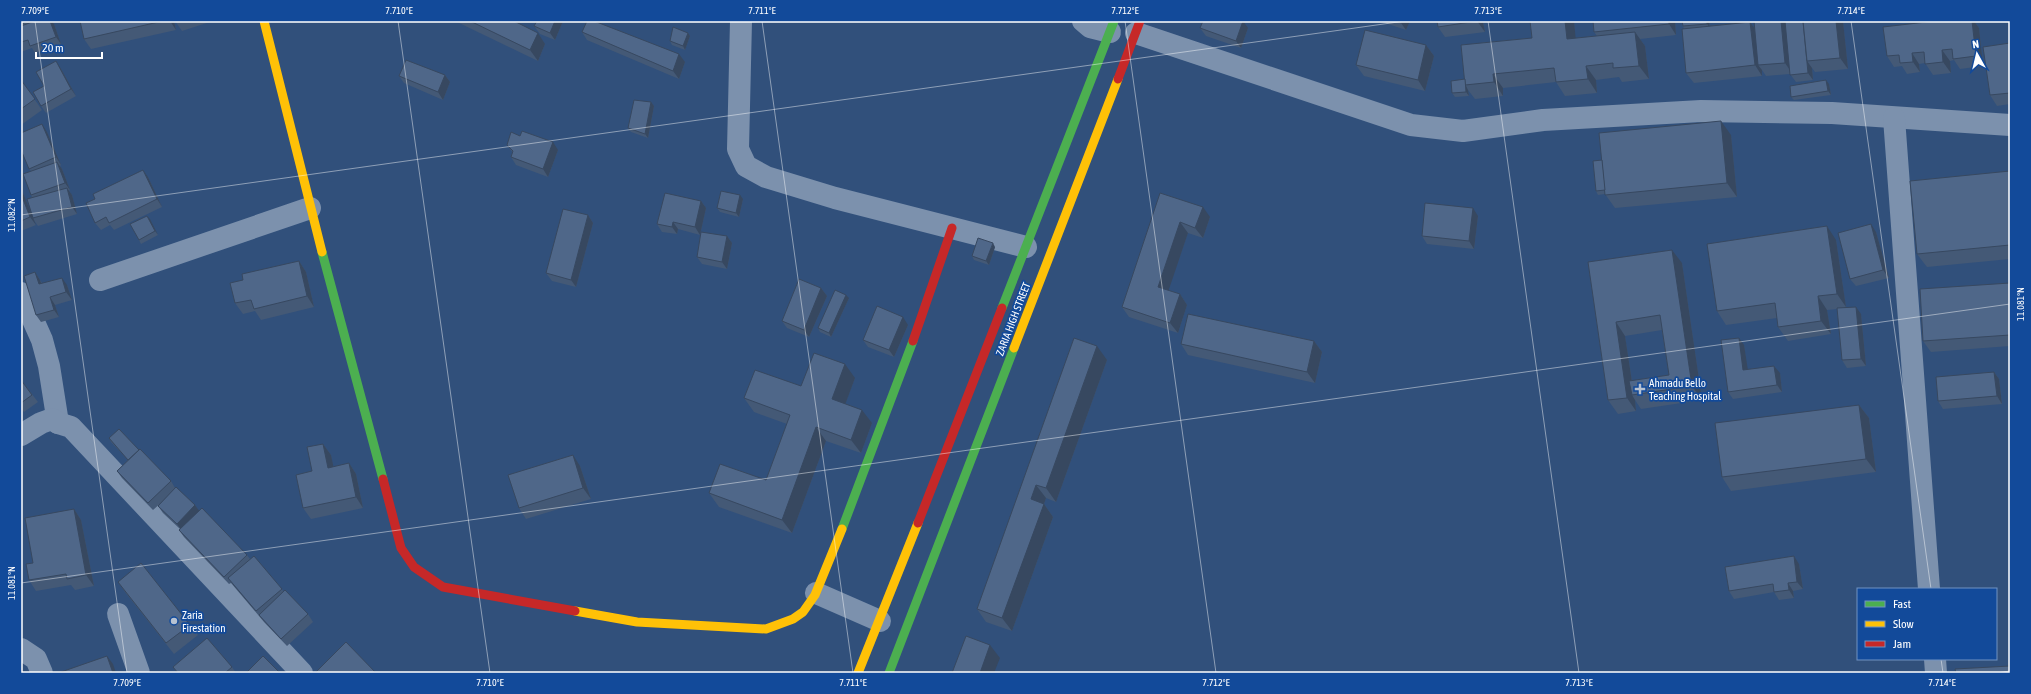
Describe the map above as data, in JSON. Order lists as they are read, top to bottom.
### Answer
{
  "streets": {
    "main road": ["ZARIA HIGH STREET"]
  },
  "places": {
    "health": ["Ahmadu Bello Teaching Hospital"],
    "other": ["Zaria Firestation"]
  },
  "legend": ["Fast", "Slow", "Jam"],
  "scale_bar": "20 m",
  "north": "top",
  "coordinates": [
    "7.709°E",
    "7.710°E",
    "7.711°E",
    "7.712°E",
    "7.713°E",
    "7.714°E",
    "11.082°N",
    "11.081°N"
  ]
}
